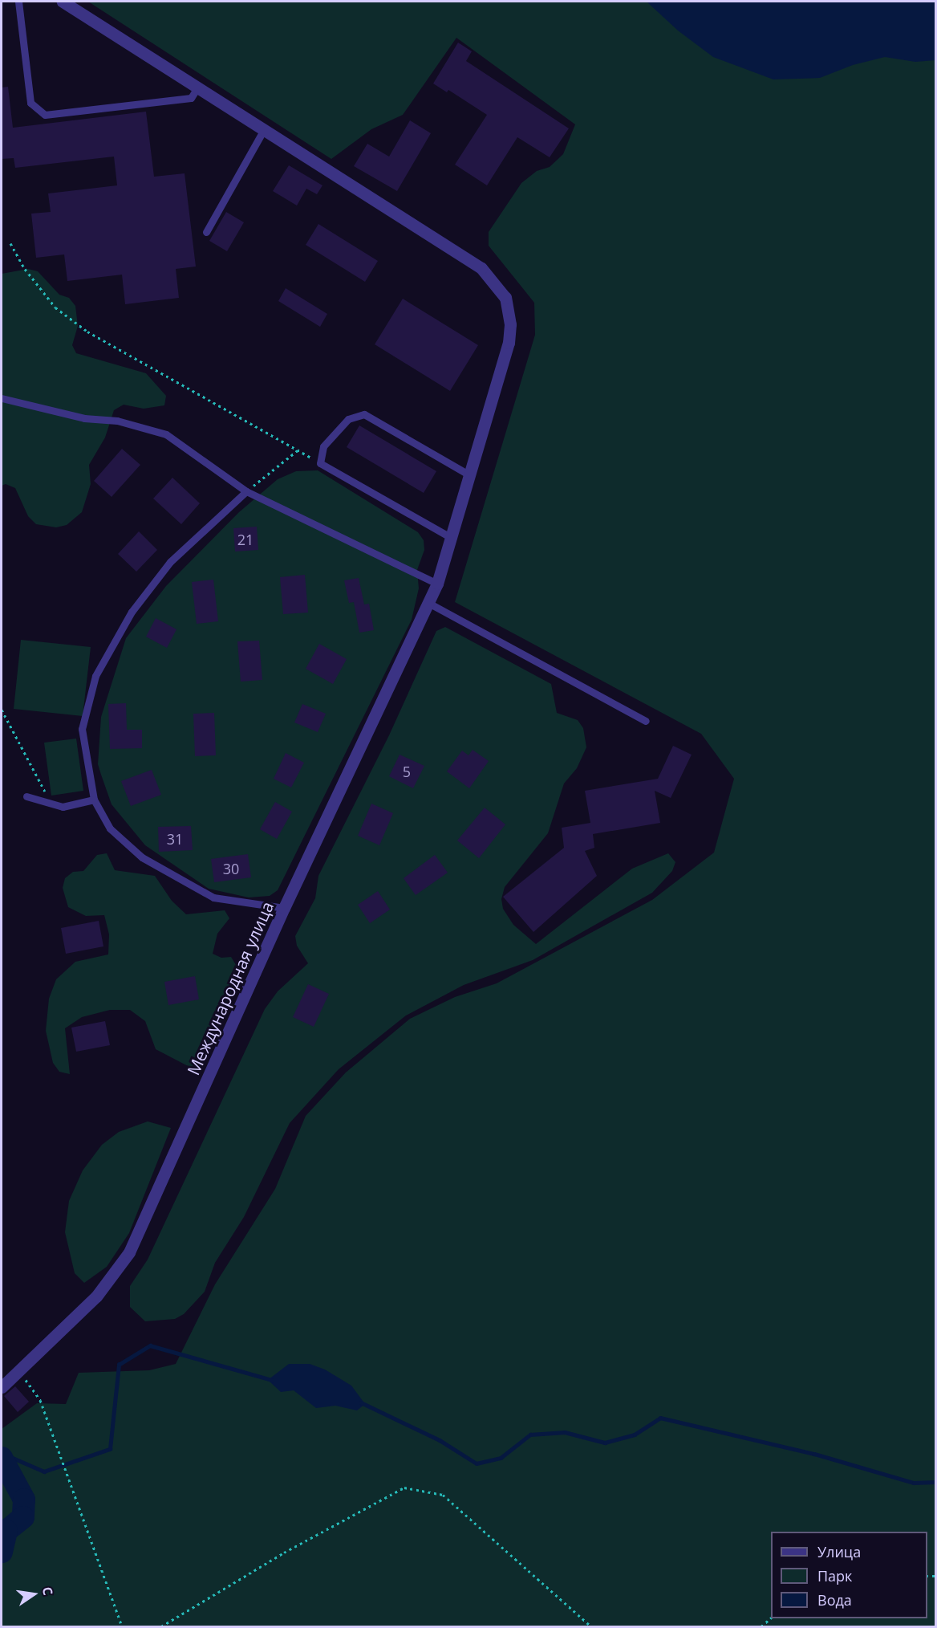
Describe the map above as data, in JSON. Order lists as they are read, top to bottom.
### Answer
{
  "streets": {
    "street": ["Международная улица"]
  },
  "house_numbers": [
    "21",
    "5",
    "31",
    "30"
  ],
  "legend": ["Улица", "Парк", "Вода"],
  "north": "right"
}
